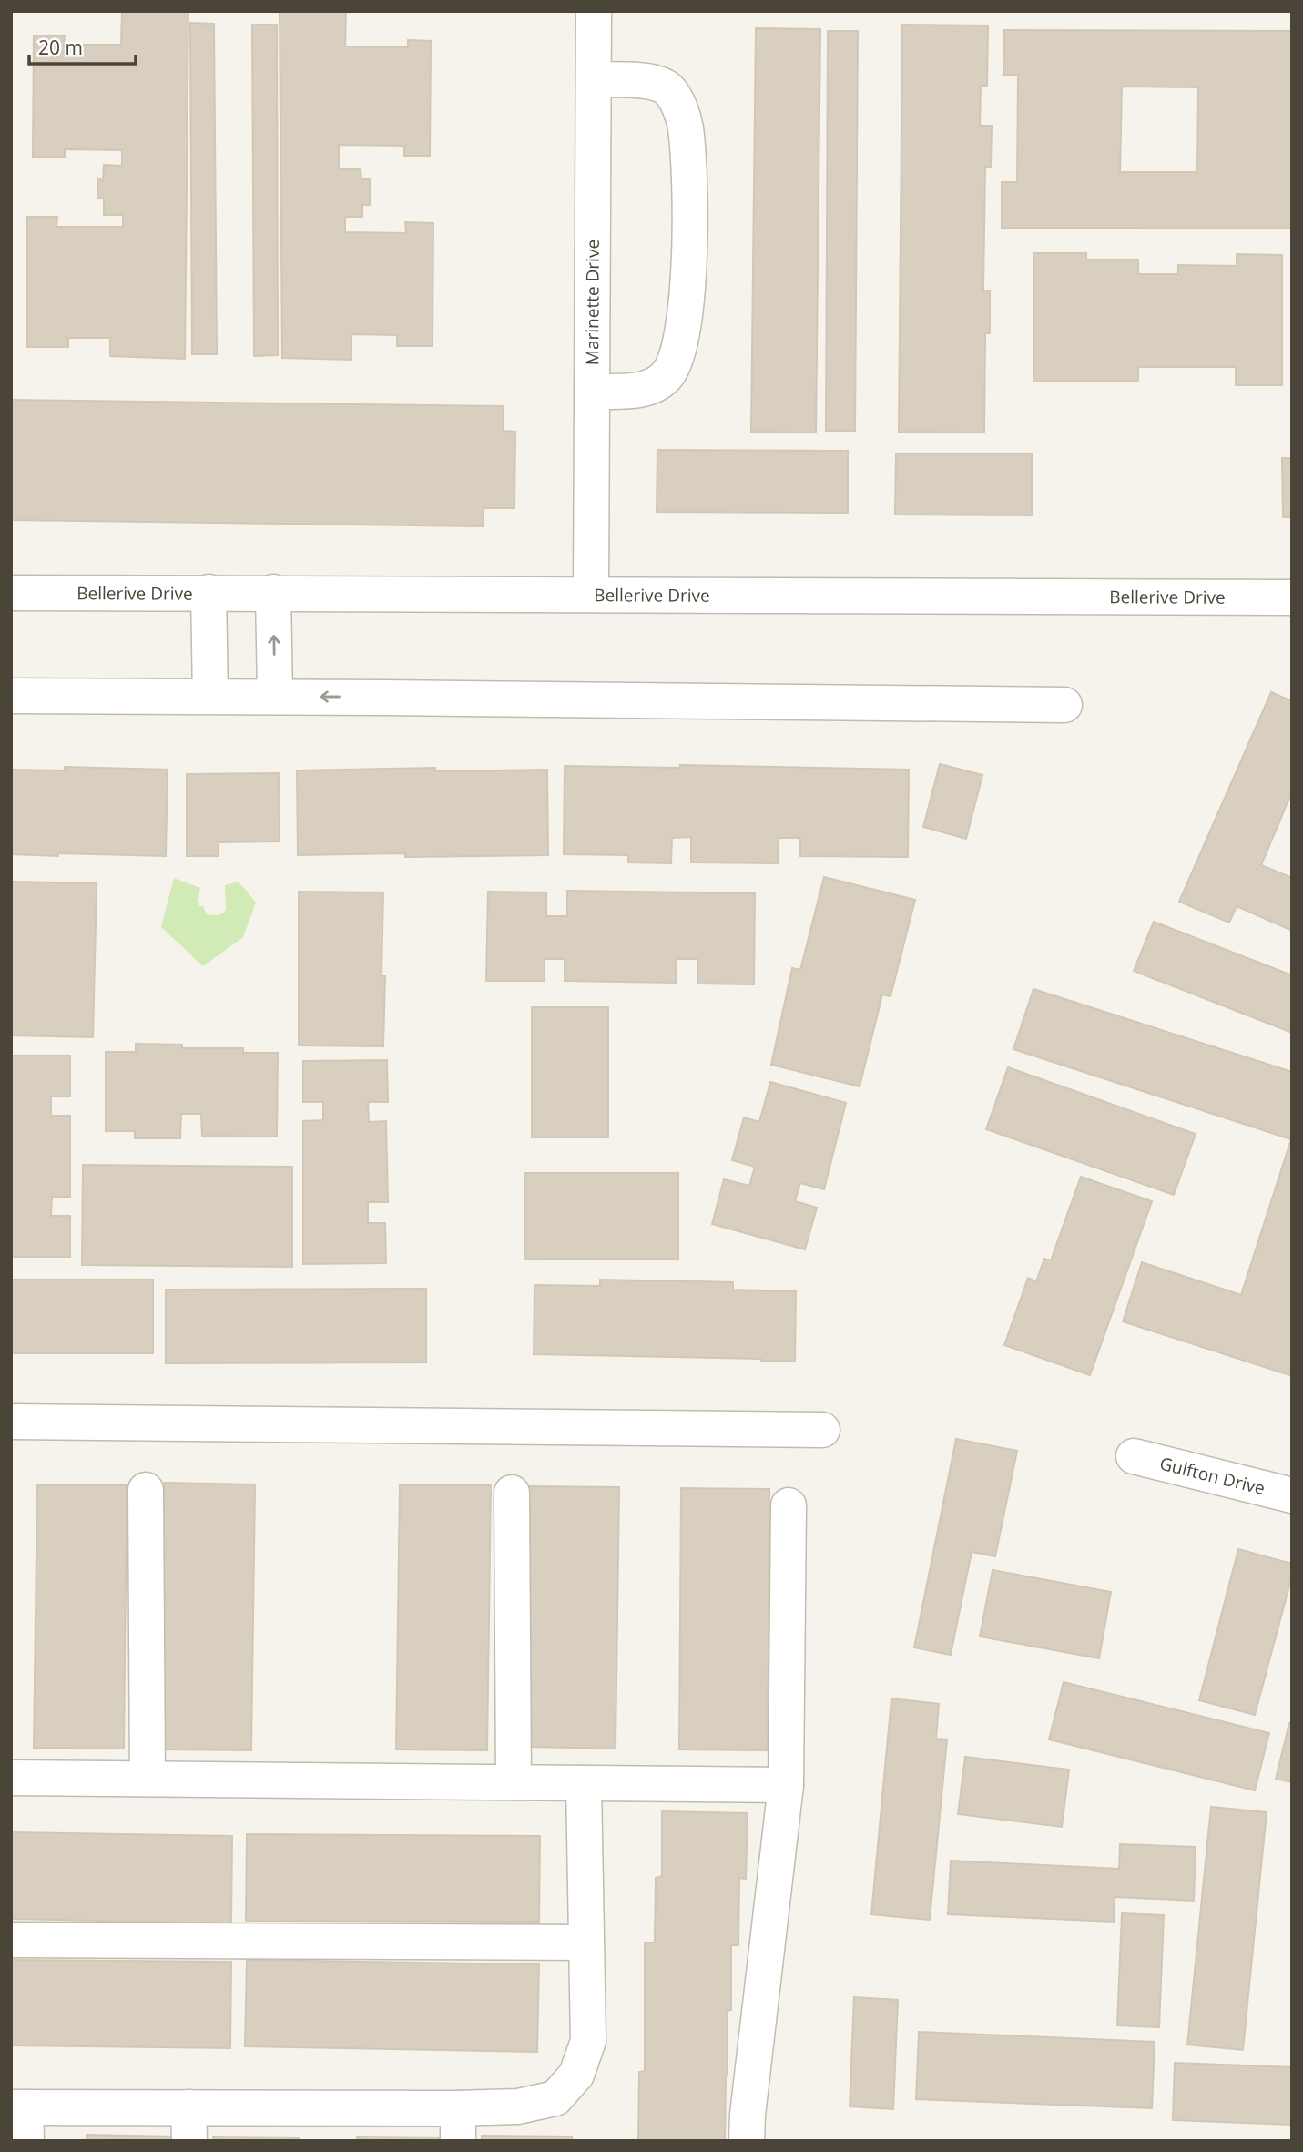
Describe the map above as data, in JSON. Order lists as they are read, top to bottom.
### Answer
{
  "streets": {
    "street": ["Marinette Drive", "Bellerive Drive", "Gulfton Drive"]
  },
  "crossings": [
    ["Marinette Drive", "Bellerive Drive"]
  ],
  "scale_bar": "20 m"
}
